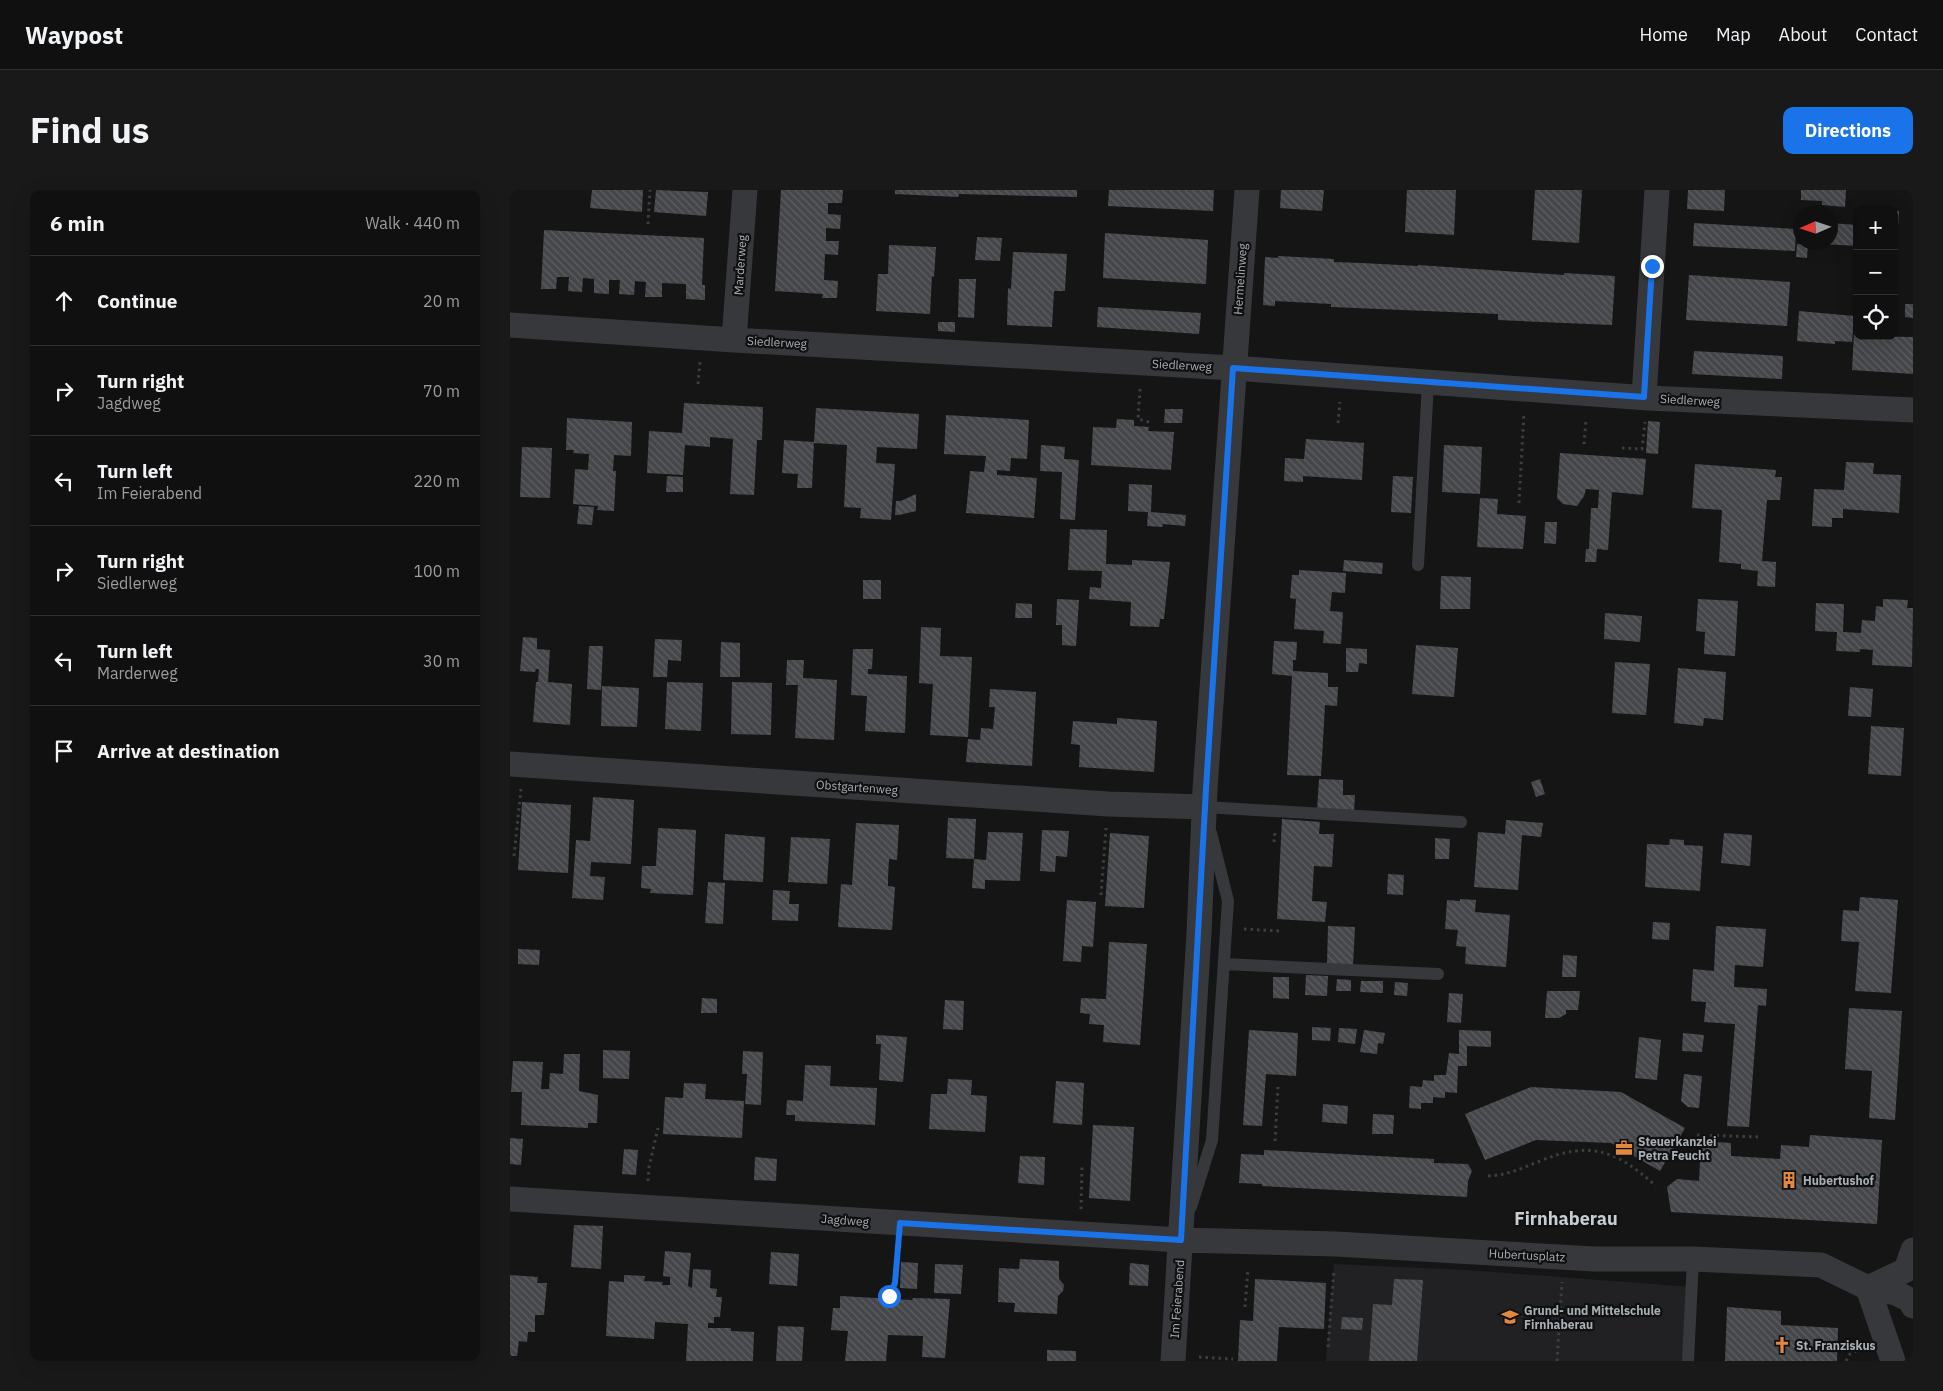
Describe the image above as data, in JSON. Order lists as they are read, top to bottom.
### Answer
{
  "streets": {
    "street": [
      "Marderweg",
      "Hermelinweg",
      "Siedlerweg",
      "Obstgartenweg",
      "Jagdweg",
      "Hubertusplatz",
      "Im Feierabend"
    ]
  },
  "crossings": [
    ["Marderweg", "Siedlerweg"],
    ["Hermelinweg", "Siedlerweg"],
    ["Hermelinweg", "Im Feierabend"],
    ["Siedlerweg", "Im Feierabend"],
    ["Obstgartenweg", "Im Feierabend"],
    ["Jagdweg", "Hubertusplatz"],
    ["Jagdweg", "Im Feierabend"],
    ["Hubertusplatz", "Im Feierabend"]
  ],
  "districts": ["Firnhaberau"],
  "places": {
    "office": ["Steuerkanzlei Petra Feucht"],
    "building": ["Hubertushof"],
    "school or university": ["Grund- und Mittelschule Firnhaberau"],
    "church": ["St. Franziskus"]
  },
  "north": "left",
  "page": {
    "header": "Waypost",
    "nav": [
      "Home",
      "Map",
      "About",
      "Contact"
    ],
    "title": "Find us",
    "buttons": "Directions",
    "heading": ["6 min", "Walk · 440 m"],
    "map_buttons": ["+", "−"],
    "list": [
      ["Continue", "20 m"],
      ["Turn right", "Jagdweg", "70 m"],
      ["Turn left", "Im Feierabend", "220 m"],
      ["Turn right", "Siedlerweg", "100 m"],
      ["Turn left", "Marderweg", "30 m"],
      "Arrive at destination"
    ]
  }
}
